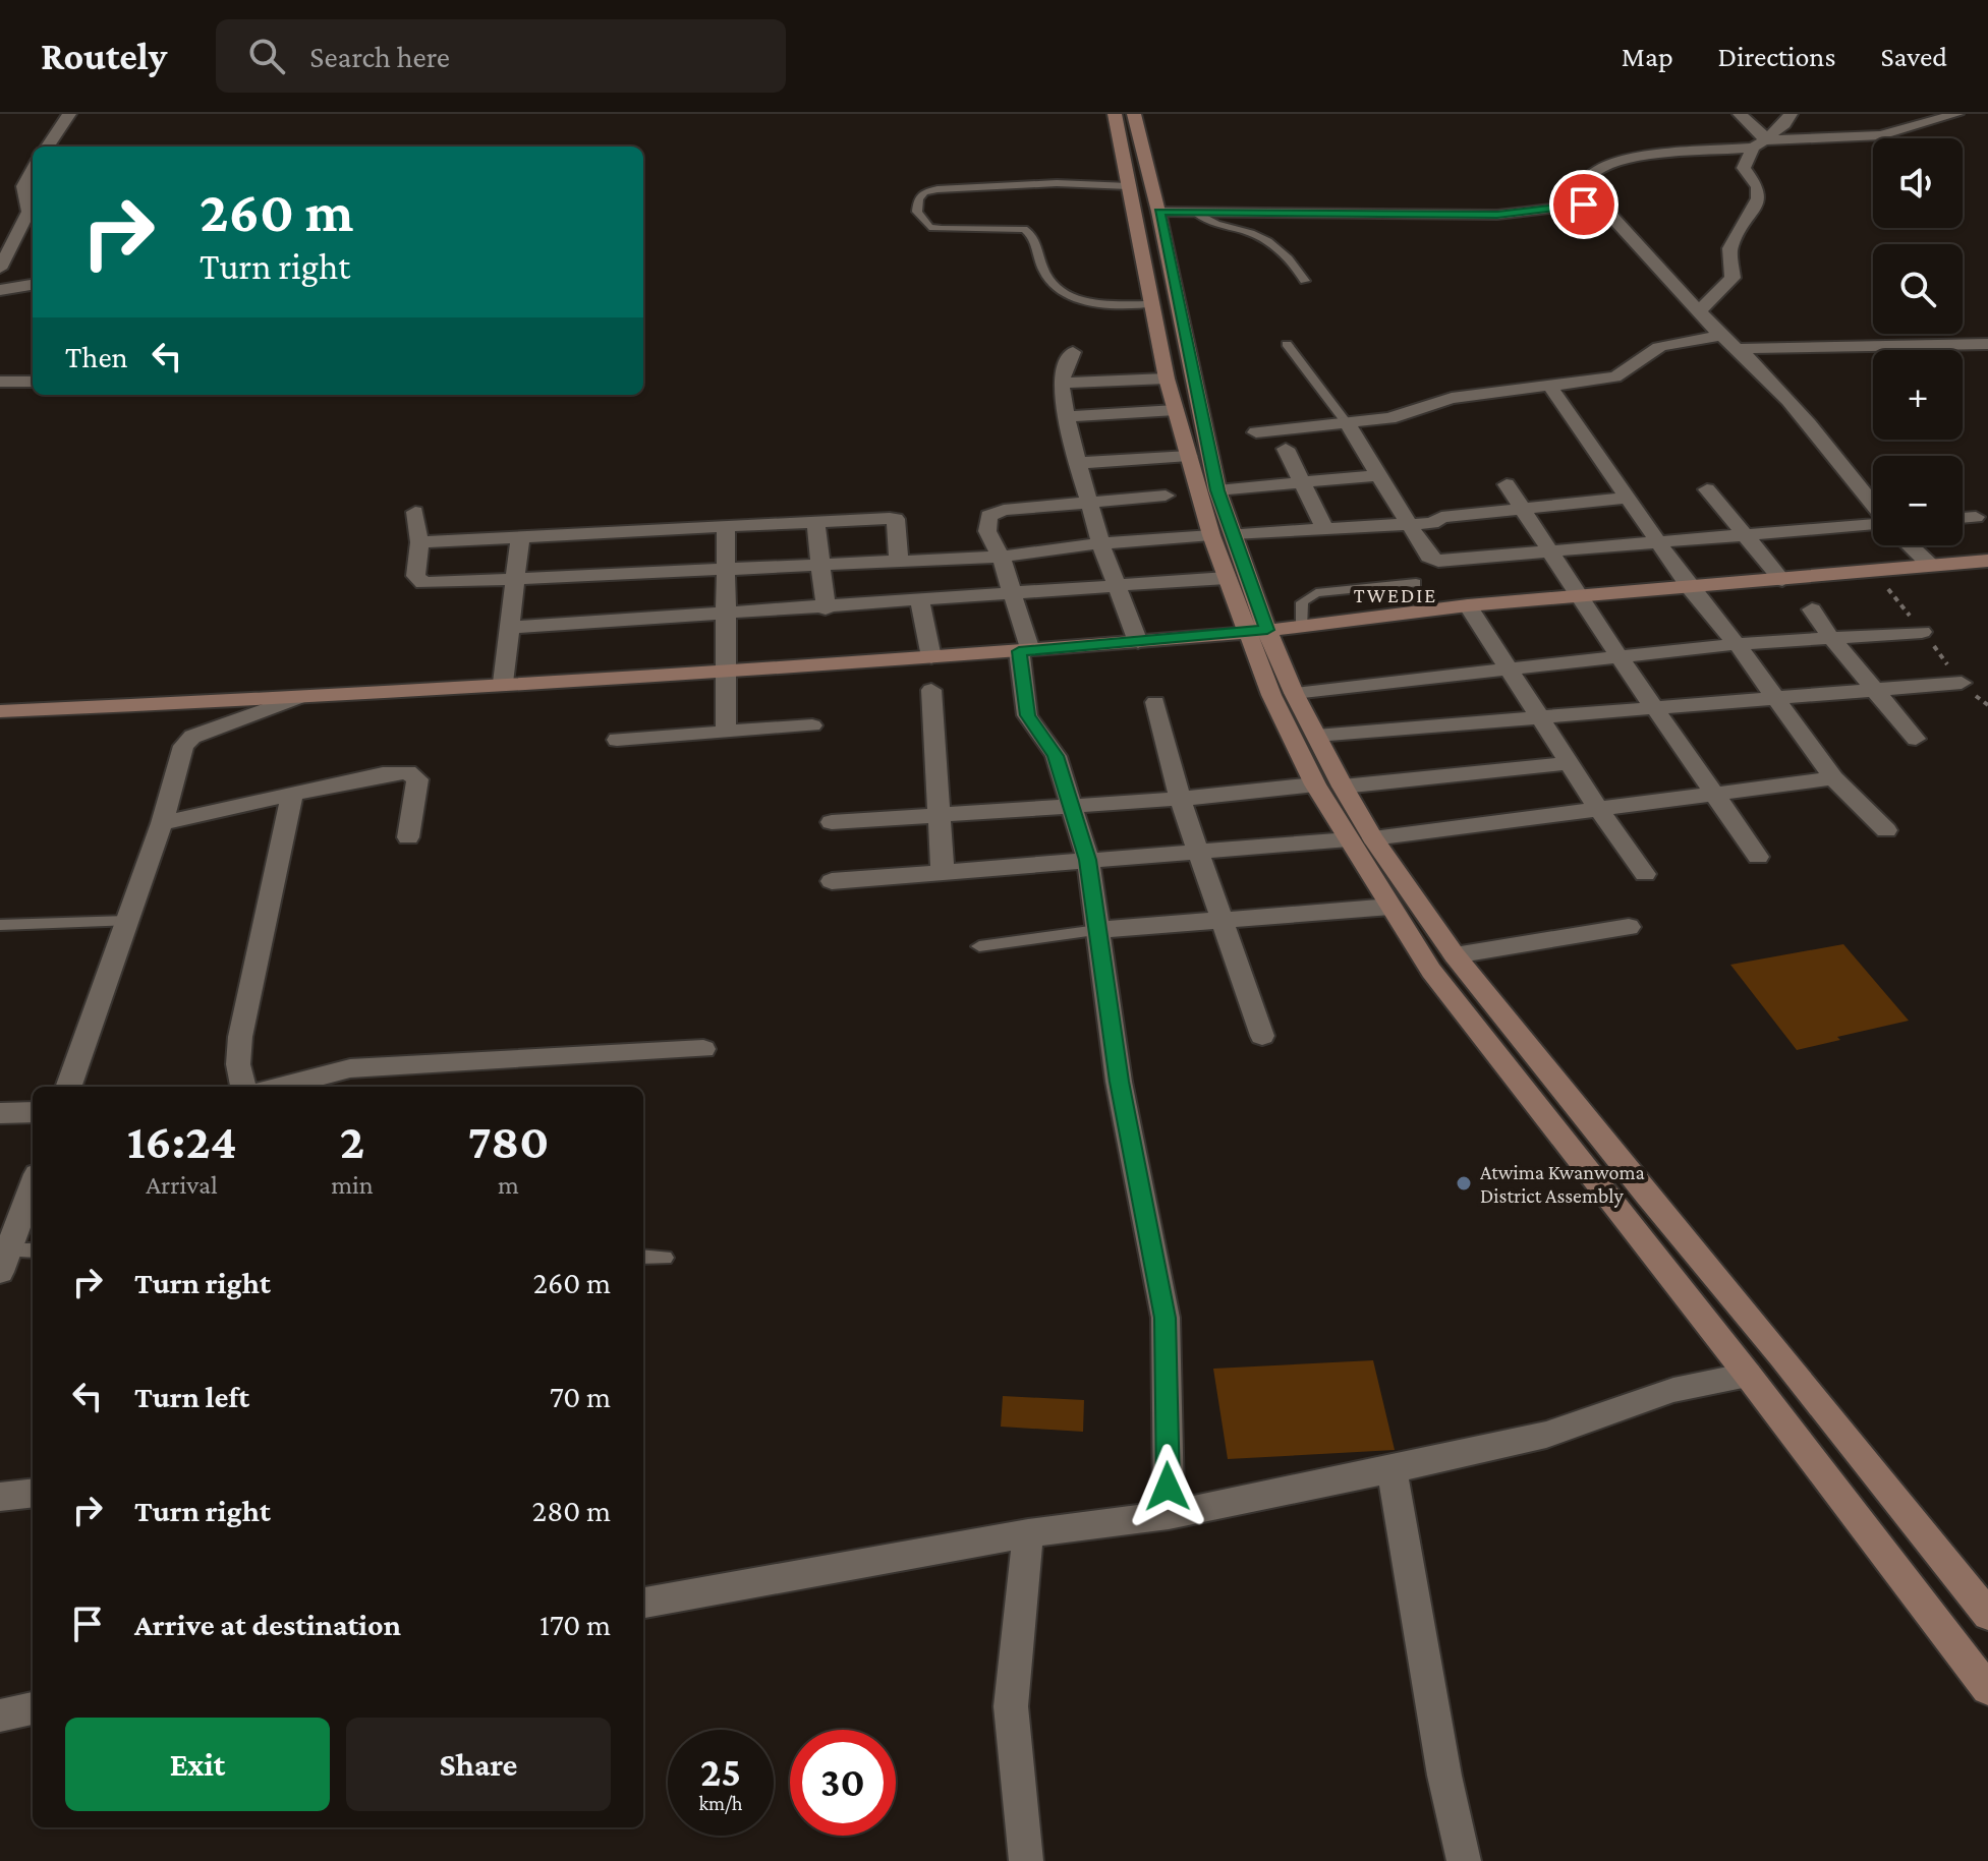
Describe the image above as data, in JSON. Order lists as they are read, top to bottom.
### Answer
{
  "districts": ["TWEDIE"],
  "places": ["Atwima Kwanwoma District Assembly"],
  "page": {
    "header": "Routely",
    "search": "Search here",
    "nav": ["Map", "Directions", "Saved"],
    "map_buttons": ["+", "−"],
    "turn": ["260 m", "Turn right"],
    "then": "Then",
    "eta": [
      "16:24",
      "Arrival",
      "2",
      "min",
      "780",
      "m"
    ],
    "list": [
      {
        "name": "Turn right",
        "value": "260 m"
      },
      {
        "name": "Turn left",
        "value": "70 m"
      },
      {
        "name": "Turn right",
        "value": "280 m"
      },
      {
        "name": "Arrive at destination",
        "value": "170 m"
      }
    ],
    "buttons": ["Exit", "Share"],
    "speed": "25 km/h",
    "limit": "30"
  }
}
